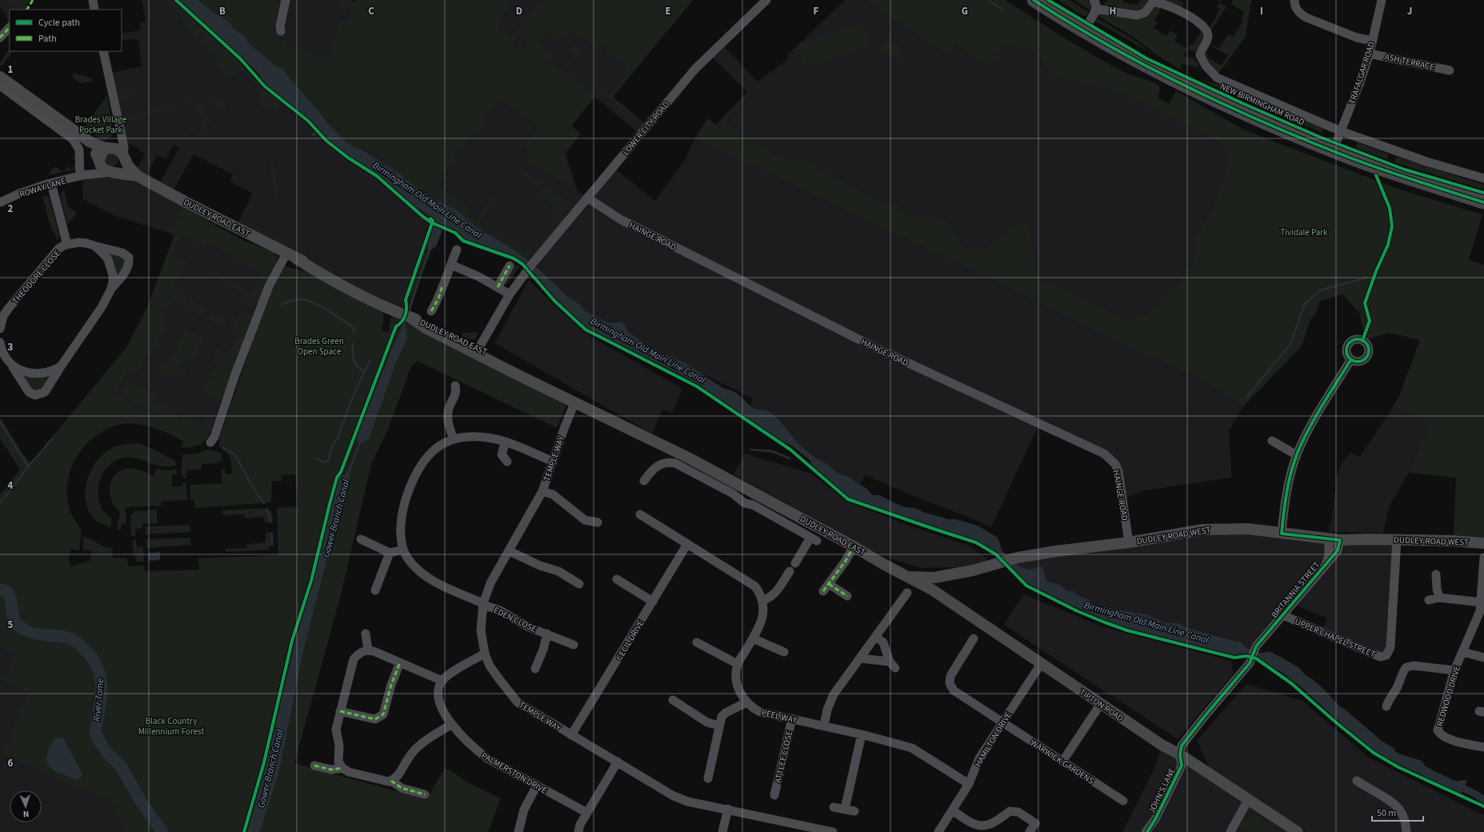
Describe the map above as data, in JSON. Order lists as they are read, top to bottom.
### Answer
{
  "streets": {
    "highway": ["NEW BIRMINGHAM ROAD"],
    "main road": ["DUDLEY ROAD EAST", "DUDLEY ROAD WEST", "TIPTON ROAD"],
    "street": [
      "ASH TERRACE",
      "TRAFALGAR ROAD",
      "LOWER CITY ROAD",
      "ROWAY LANE",
      "HAINGE ROAD",
      "THEODORE CLOSE",
      "TEMPLE WAY",
      "BRITANNIA STREET",
      "EDEN CLOSE",
      "UPPER CHAPEL STREET",
      "CECIL DRIVE",
      "REDWOOD DRIVE",
      "PEEL WAY",
      "HAMILTON DRIVE",
      "ATTLEE CLOSE",
      "WARWICK GARDENS",
      "PALMERSTON DRIVE",
      "JOHN'S LANE"
    ]
  },
  "crossings": [
    ["ASH TERRACE", "TRAFALGAR ROAD"],
    ["TRAFALGAR ROAD", "NEW BIRMINGHAM ROAD"],
    ["LOWER CITY ROAD", "DUDLEY ROAD EAST"],
    ["LOWER CITY ROAD", "HAINGE ROAD"],
    ["ROWAY LANE", "DUDLEY ROAD EAST"],
    ["ROWAY LANE", "THEODORE CLOSE"],
    ["DUDLEY ROAD EAST", "TEMPLE WAY"],
    ["DUDLEY ROAD EAST", "TIPTON ROAD"],
    ["HAINGE ROAD", "DUDLEY ROAD WEST"],
    ["TEMPLE WAY", "EDEN CLOSE"],
    ["TEMPLE WAY", "CECIL DRIVE"],
    ["DUDLEY ROAD WEST", "BRITANNIA STREET"],
    ["DUDLEY ROAD WEST", "UPPER CHAPEL STREET"],
    ["BRITANNIA STREET", "UPPER CHAPEL STREET"],
    ["BRITANNIA STREET", "TIPTON ROAD"],
    ["BRITANNIA STREET", "JOHN'S LANE"],
    ["CECIL DRIVE", "PEEL WAY"],
    ["TIPTON ROAD", "HAMILTON DRIVE"],
    ["TIPTON ROAD", "JOHN'S LANE"],
    ["PEEL WAY", "HAMILTON DRIVE"],
    ["PEEL WAY", "ATTLEE CLOSE"],
    ["HAMILTON DRIVE", "WARWICK GARDENS"]
  ],
  "water": ["Birmingham Old Main Line Canal", "Gower Branch Canal", "River Tame"],
  "parks": [
    "Brades Village Pocket Park",
    "Tividale Park",
    "Brades Green Open Space",
    "Black Country Millennium Forest"
  ],
  "legend": ["Cycle path", "Path"],
  "scale_bar": "50 m",
  "north": "bottom",
  "grid": {
    "columns": [
      "B",
      "C",
      "D",
      "E",
      "F",
      "G",
      "H",
      "I",
      "J"
    ],
    "rows": [
      "1",
      "2",
      "3",
      "4",
      "5",
      "6"
    ]
  }
}
